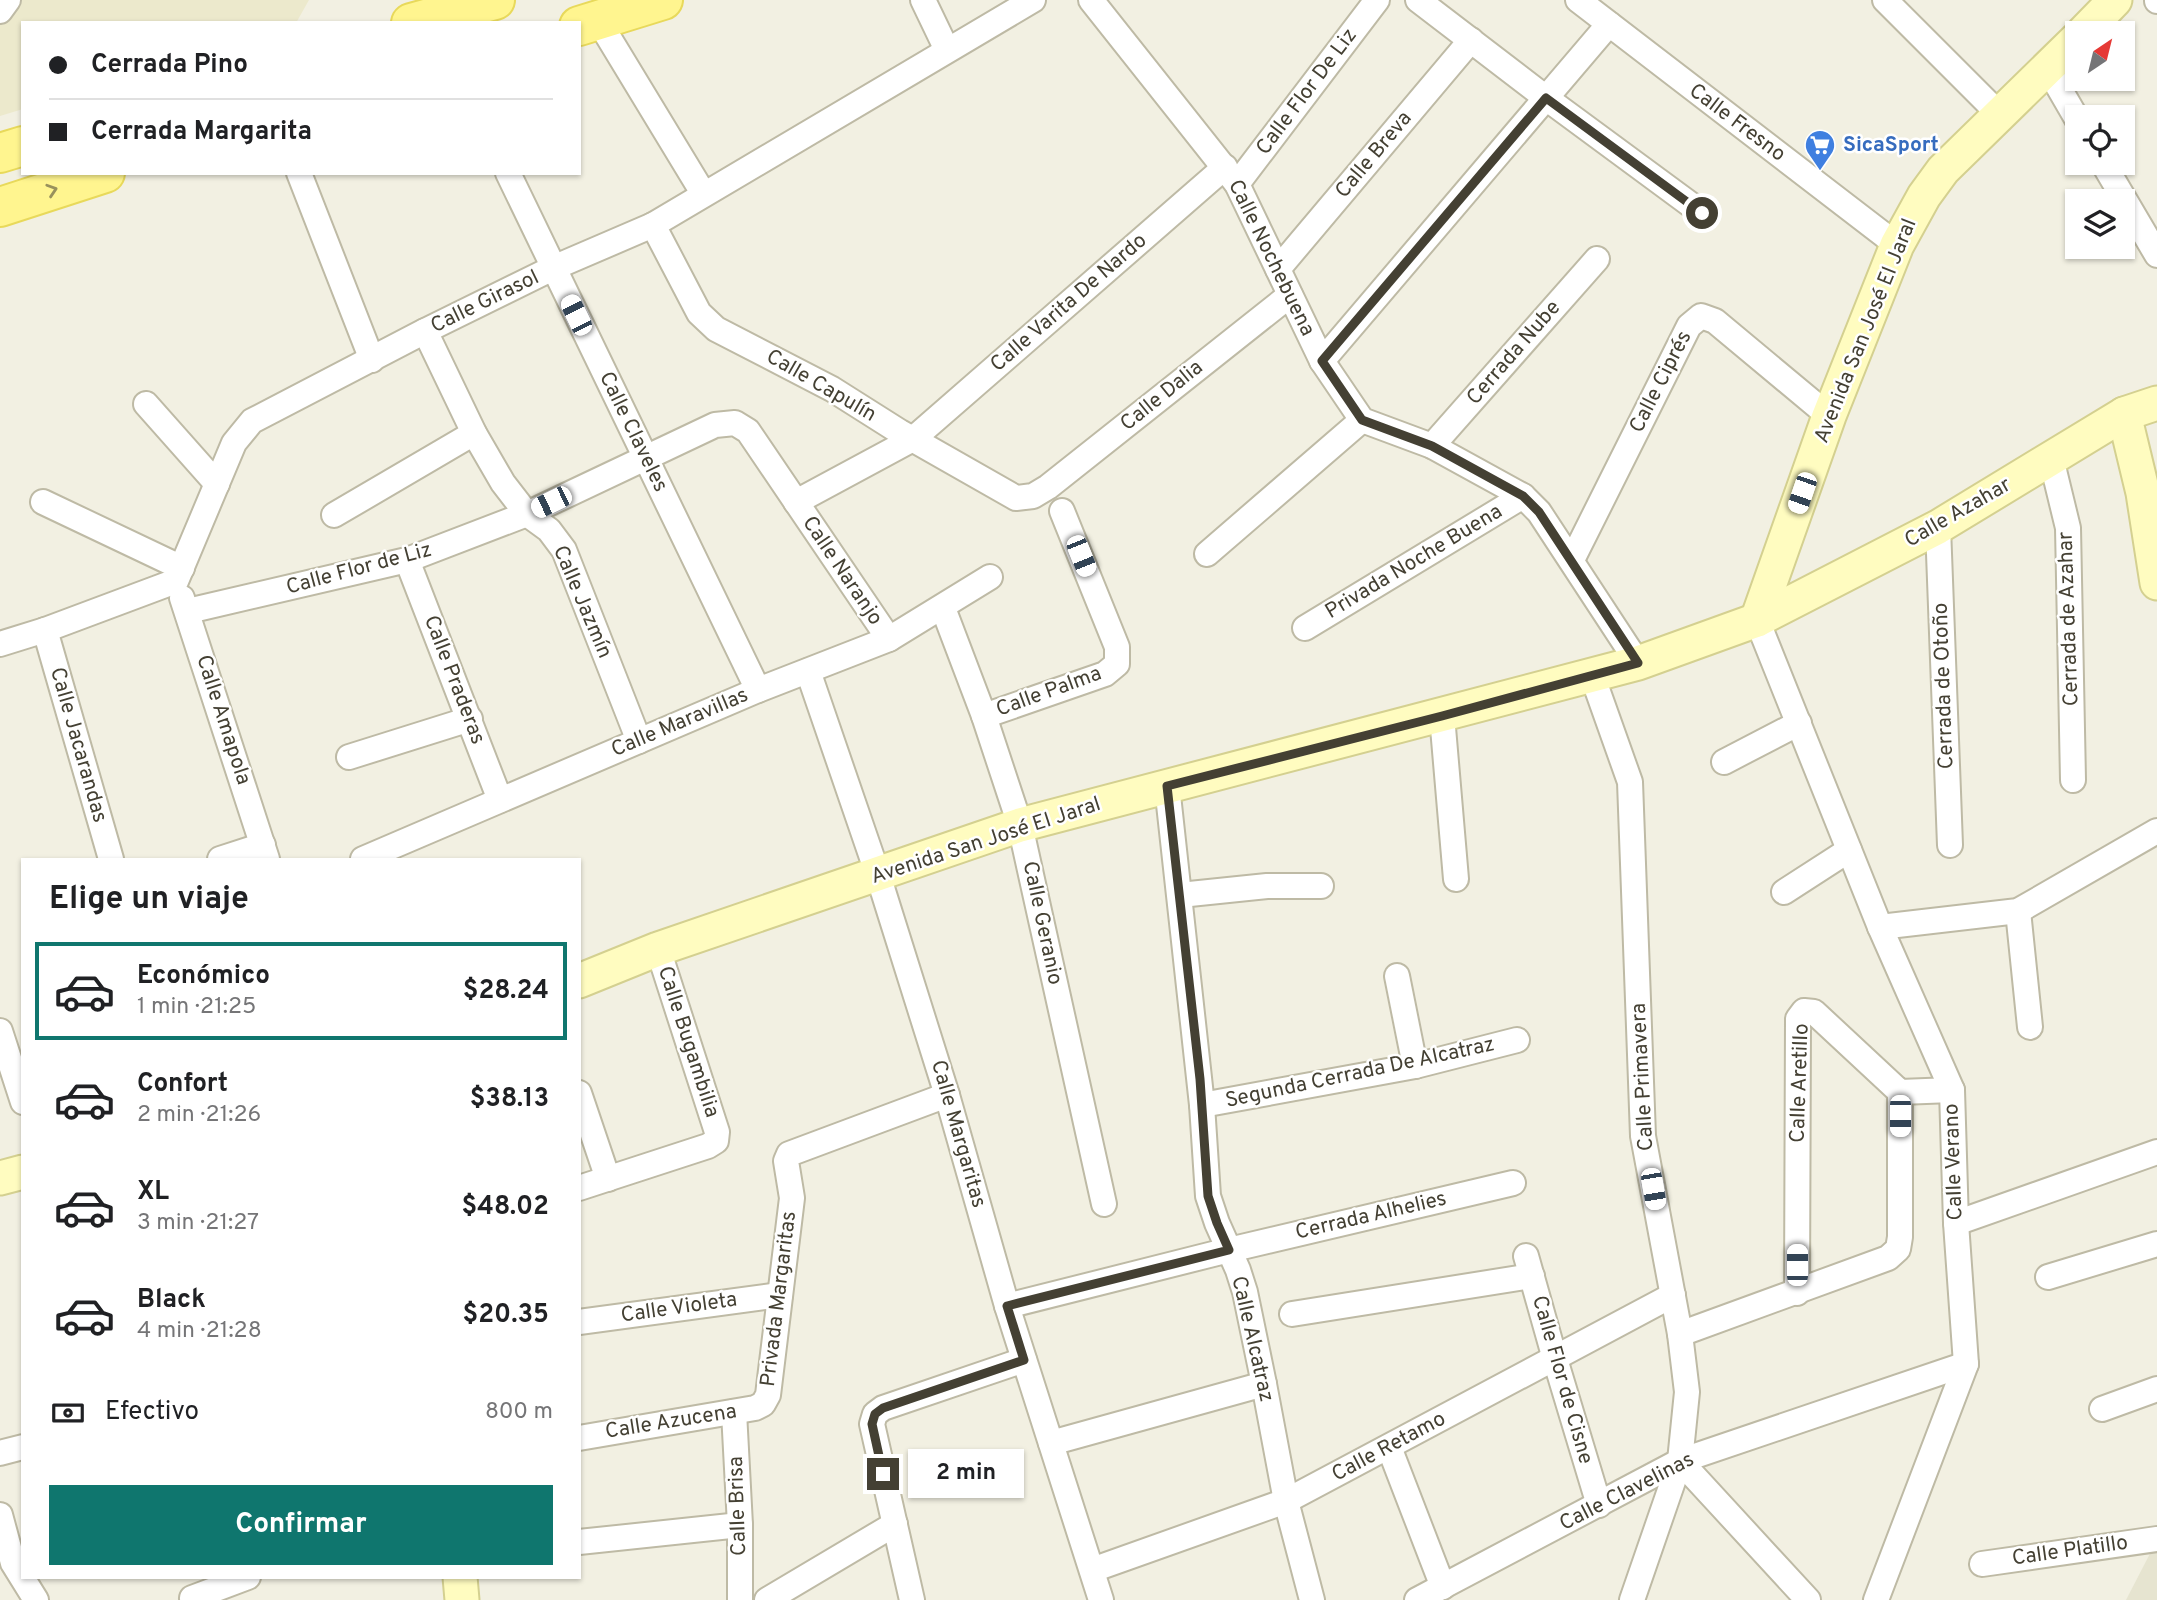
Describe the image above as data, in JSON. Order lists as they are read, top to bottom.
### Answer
{
  "streets": {
    "street": [
      "Calle Flor De Liz",
      "Calle Fresno",
      "Calle Breva",
      "Calle Nochebuena",
      "Calle Girasol",
      "Calle Varita De Nardo",
      "Avenida San José El Jaral",
      "Cerrada Nube",
      "Calle Ciprés",
      "Calle Capulín",
      "Calle Dalia",
      "Calle Claveles",
      "Calle Azahar",
      "Privada Noche Buena",
      "Calle Flor de Liz",
      "Calle Naranjo",
      "Calle Jazmín",
      "Cerrada de Azahar",
      "Calle Praderas",
      "Cerrada de Otoño",
      "Calle Palma",
      "Calle Amapola",
      "Calle Maravillas",
      "Calle Jacarandas",
      "Calle Geranio",
      "Calle Bugambilia",
      "Segunda Cerrada De Alcatraz",
      "Calle Primavera",
      "Calle Aretillo",
      "Calle Margaritas",
      "Calle Verano",
      "Cerrada Alhelies",
      "Privada Margaritas",
      "Calle Violeta",
      "Calle Alcatraz",
      "Calle Flor de Cisne",
      "Calle Azucena",
      "Calle Retamo",
      "Calle Clavelinas",
      "Calle Brisa",
      "Calle Platillo"
    ]
  },
  "crossings": [
    ["Calle Flor De Liz", "Calle Nochebuena"],
    ["Calle Flor De Liz", "Calle Varita De Nardo"],
    ["Calle Fresno", "Avenida San José El Jaral"],
    ["Calle Breva", "Calle Nochebuena"],
    ["Calle Nochebuena", "Calle Varita De Nardo"],
    ["Calle Nochebuena", "Calle Dalia"],
    ["Calle Girasol", "Calle Capulín"],
    ["Calle Girasol", "Calle Claveles"],
    ["Calle Girasol", "Calle Jazmín"],
    ["Calle Girasol", "Calle Amapola"],
    ["Calle Varita De Nardo", "Calle Capulín"],
    ["Calle Varita De Nardo", "Calle Naranjo"],
    ["Avenida San José El Jaral", "Calle Ciprés"],
    ["Avenida San José El Jaral", "Calle Azahar"],
    ["Avenida San José El Jaral", "Calle Geranio"],
    ["Avenida San José El Jaral", "Calle Bugambilia"],
    ["Avenida San José El Jaral", "Calle Primavera"],
    ["Avenida San José El Jaral", "Calle Margaritas"],
    ["Avenida San José El Jaral", "Calle Verano"],
    ["Avenida San José El Jaral", "Calle Alcatraz"],
    ["Calle Capulín", "Calle Dalia"],
    ["Calle Capulín", "Calle Naranjo"],
    ["Calle Claveles", "Calle Flor de Liz"],
    ["Calle Claveles", "Calle Maravillas"],
    ["Calle Azahar", "Cerrada de Azahar"],
    ["Calle Azahar", "Cerrada de Otoño"],
    ["Calle Azahar", "Calle Verano"],
    ["Calle Flor de Liz", "Calle Naranjo"],
    ["Calle Flor de Liz", "Calle Jazmín"],
    ["Calle Flor de Liz", "Calle Praderas"],
    ["Calle Flor de Liz", "Calle Amapola"],
    ["Calle Naranjo", "Calle Maravillas"],
    ["Calle Jazmín", "Calle Maravillas"],
    ["Calle Praderas", "Calle Maravillas"],
    ["Calle Palma", "Calle Geranio"],
    ["Calle Maravillas", "Calle Geranio"],
    ["Calle Maravillas", "Calle Margaritas"],
    ["Segunda Cerrada De Alcatraz", "Calle Alcatraz"],
    ["Calle Primavera", "Calle Retamo"],
    ["Calle Primavera", "Calle Clavelinas"],
    ["Calle Margaritas", "Cerrada Alhelies"],
    ["Calle Margaritas", "Privada Margaritas"],
    ["Calle Margaritas", "Calle Retamo"],
    ["Calle Verano", "Calle Clavelinas"],
    ["Cerrada Alhelies", "Calle Alcatraz"],
    ["Privada Margaritas", "Calle Violeta"],
    ["Privada Margaritas", "Calle Azucena"],
    ["Calle Alcatraz", "Calle Retamo"],
    ["Calle Flor de Cisne", "Calle Retamo"],
    ["Calle Flor de Cisne", "Calle Clavelinas"],
    ["Calle Azucena", "Calle Brisa"]
  ],
  "places": {
    "supermarket": ["SicaSport"]
  },
  "north": "top right",
  "page": {
    "banner": ["Cerrada Pino", "Cerrada Margarita"],
    "heading": "Elige un viaje",
    "list": [
      {
        "name": "Económico",
        "note": "1 min · 21:25",
        "value": "$28.24"
      },
      {
        "name": "Confort",
        "note": "2 min · 21:26",
        "value": "$38.13"
      },
      {
        "name": "XL",
        "note": "3 min · 21:27",
        "value": "$48.02"
      },
      {
        "name": "Black",
        "note": "4 min · 21:28",
        "value": "$20.35"
      }
    ],
    "pay": ["Efectivo", "800 m"],
    "bubble": "2 min",
    "buttons": "Confirmar"
  }
}
